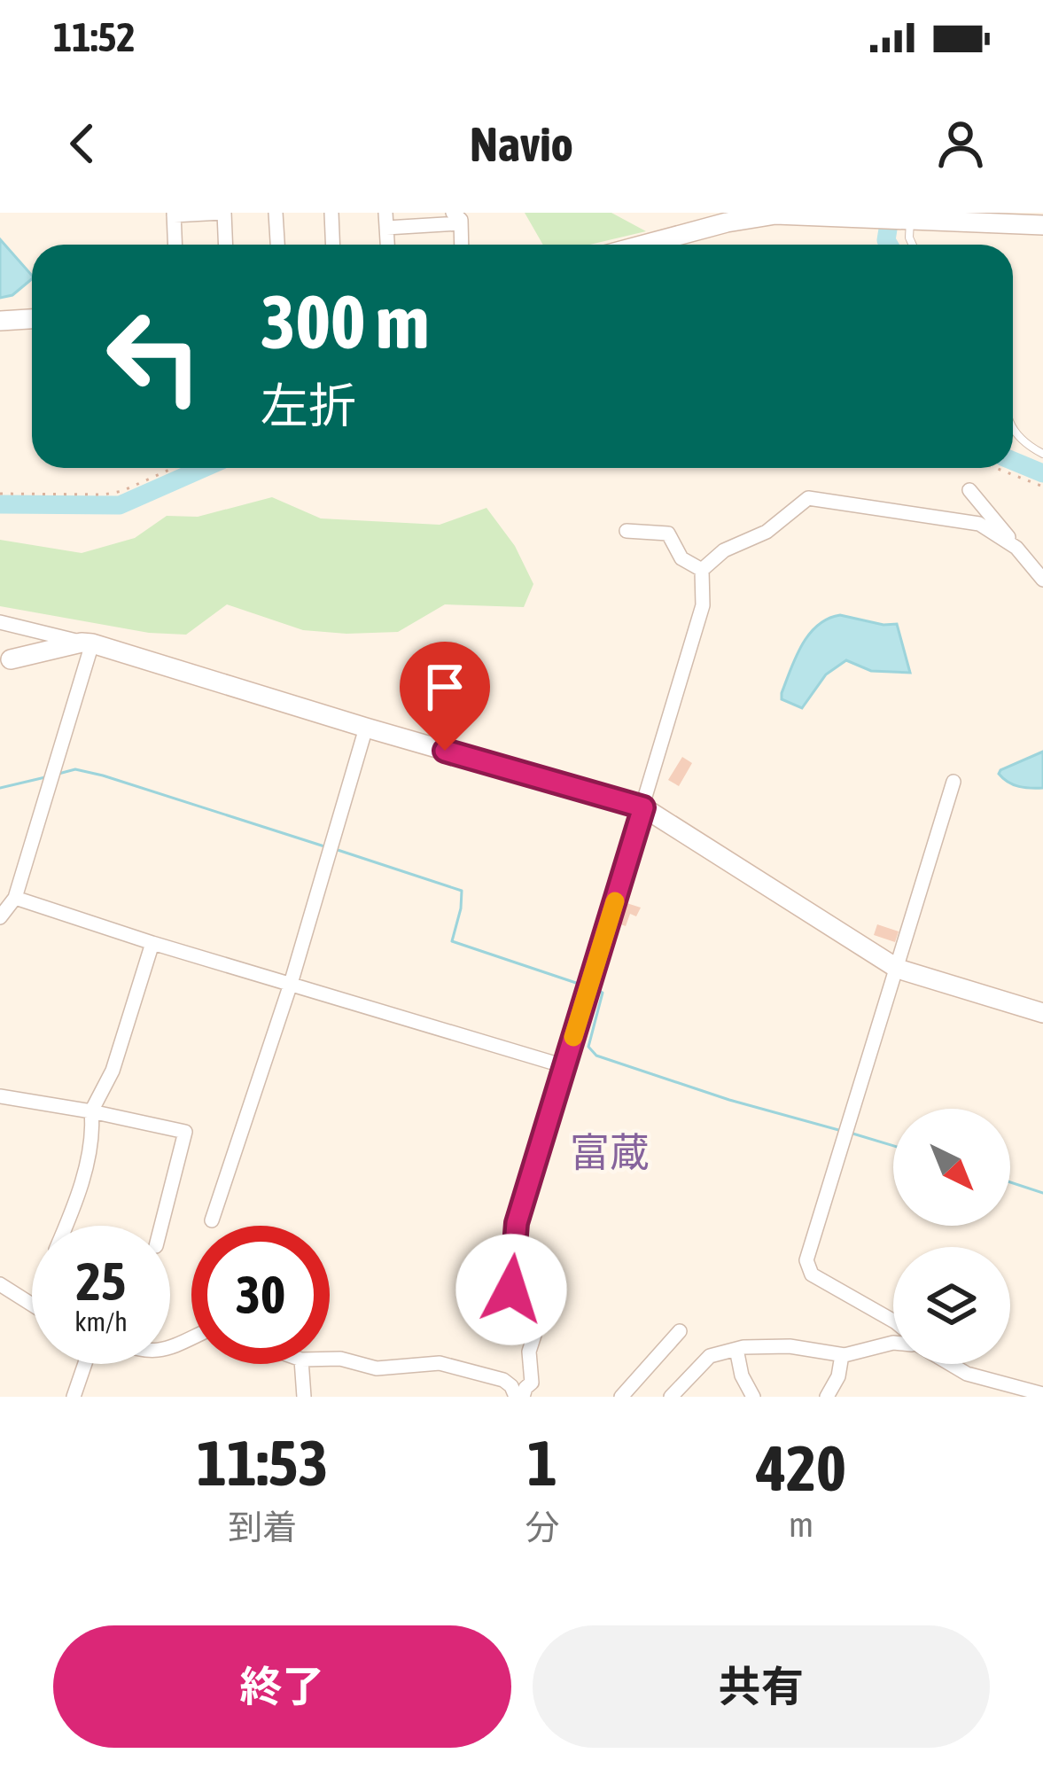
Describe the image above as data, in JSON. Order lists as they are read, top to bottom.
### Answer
{
  "districts": ["富蔵"],
  "north": "bottom right",
  "page": {
    "status": "11:52",
    "header": "Navio",
    "turn": ["300 m", "左折"],
    "speed": "25 km/h",
    "limit": "30",
    "eta": [
      "11:53",
      "到着",
      "1",
      "分",
      "420",
      "m"
    ],
    "buttons": ["終了", "共有"]
  }
}
